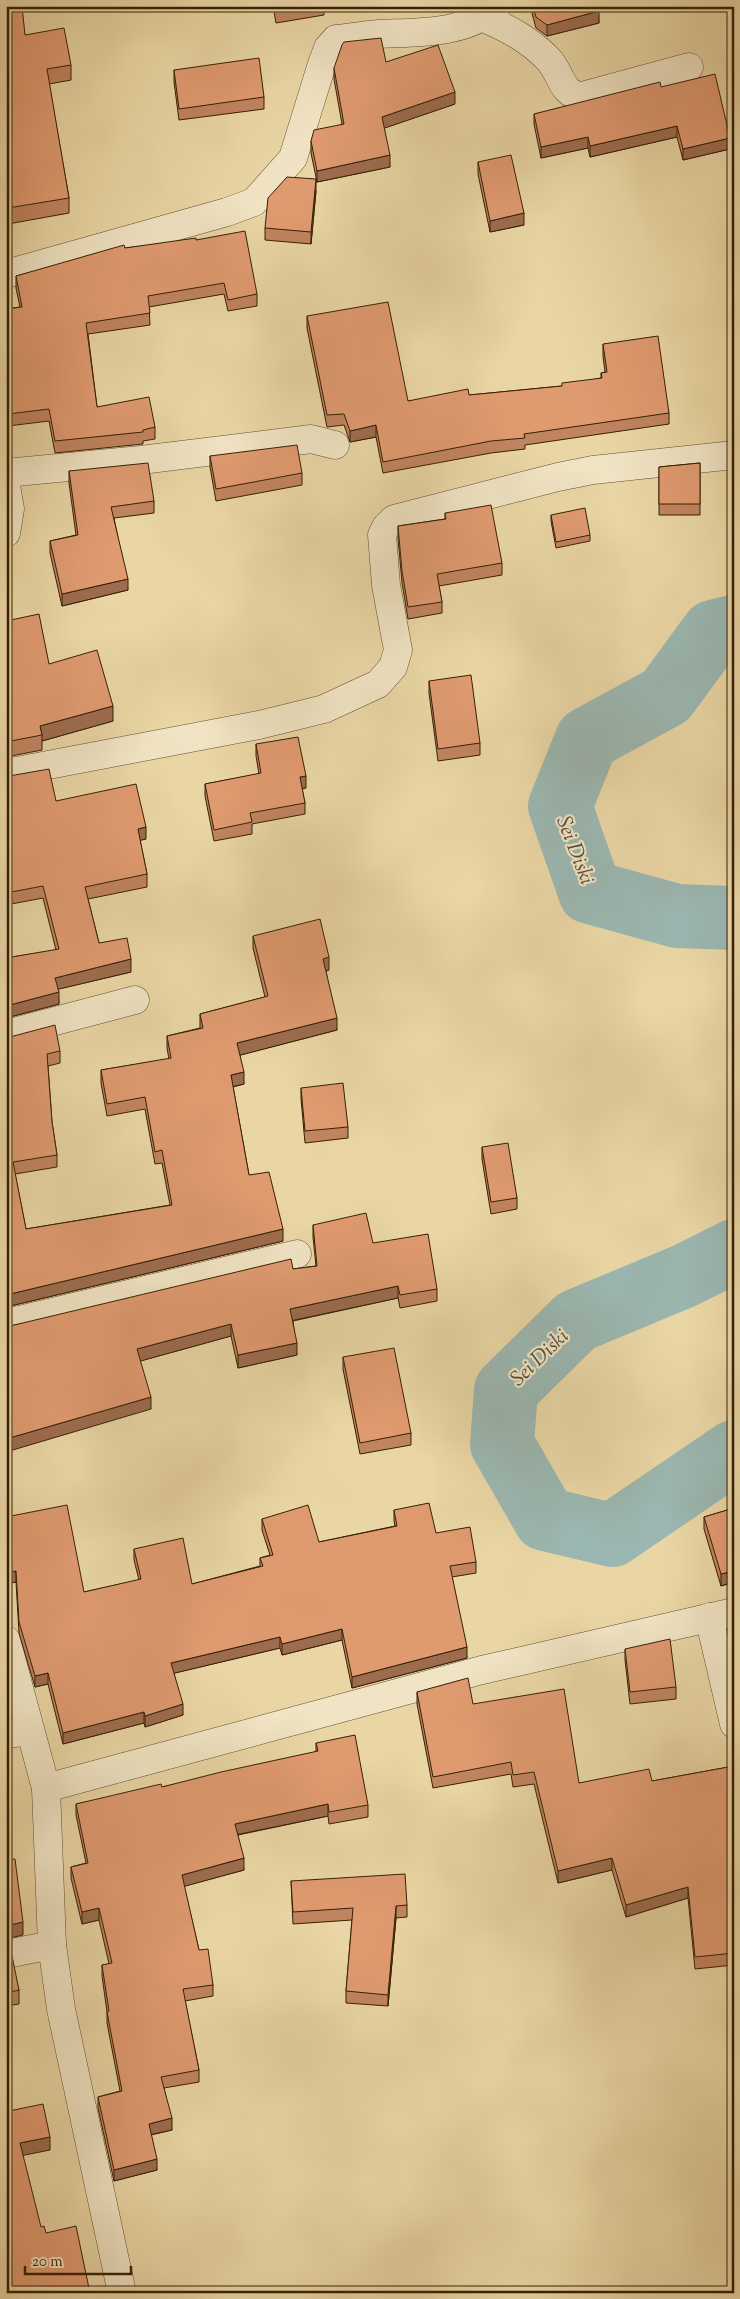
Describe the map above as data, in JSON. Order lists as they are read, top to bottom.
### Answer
{
  "water": ["Sei Diski"],
  "scale_bar": "20 m"
}
